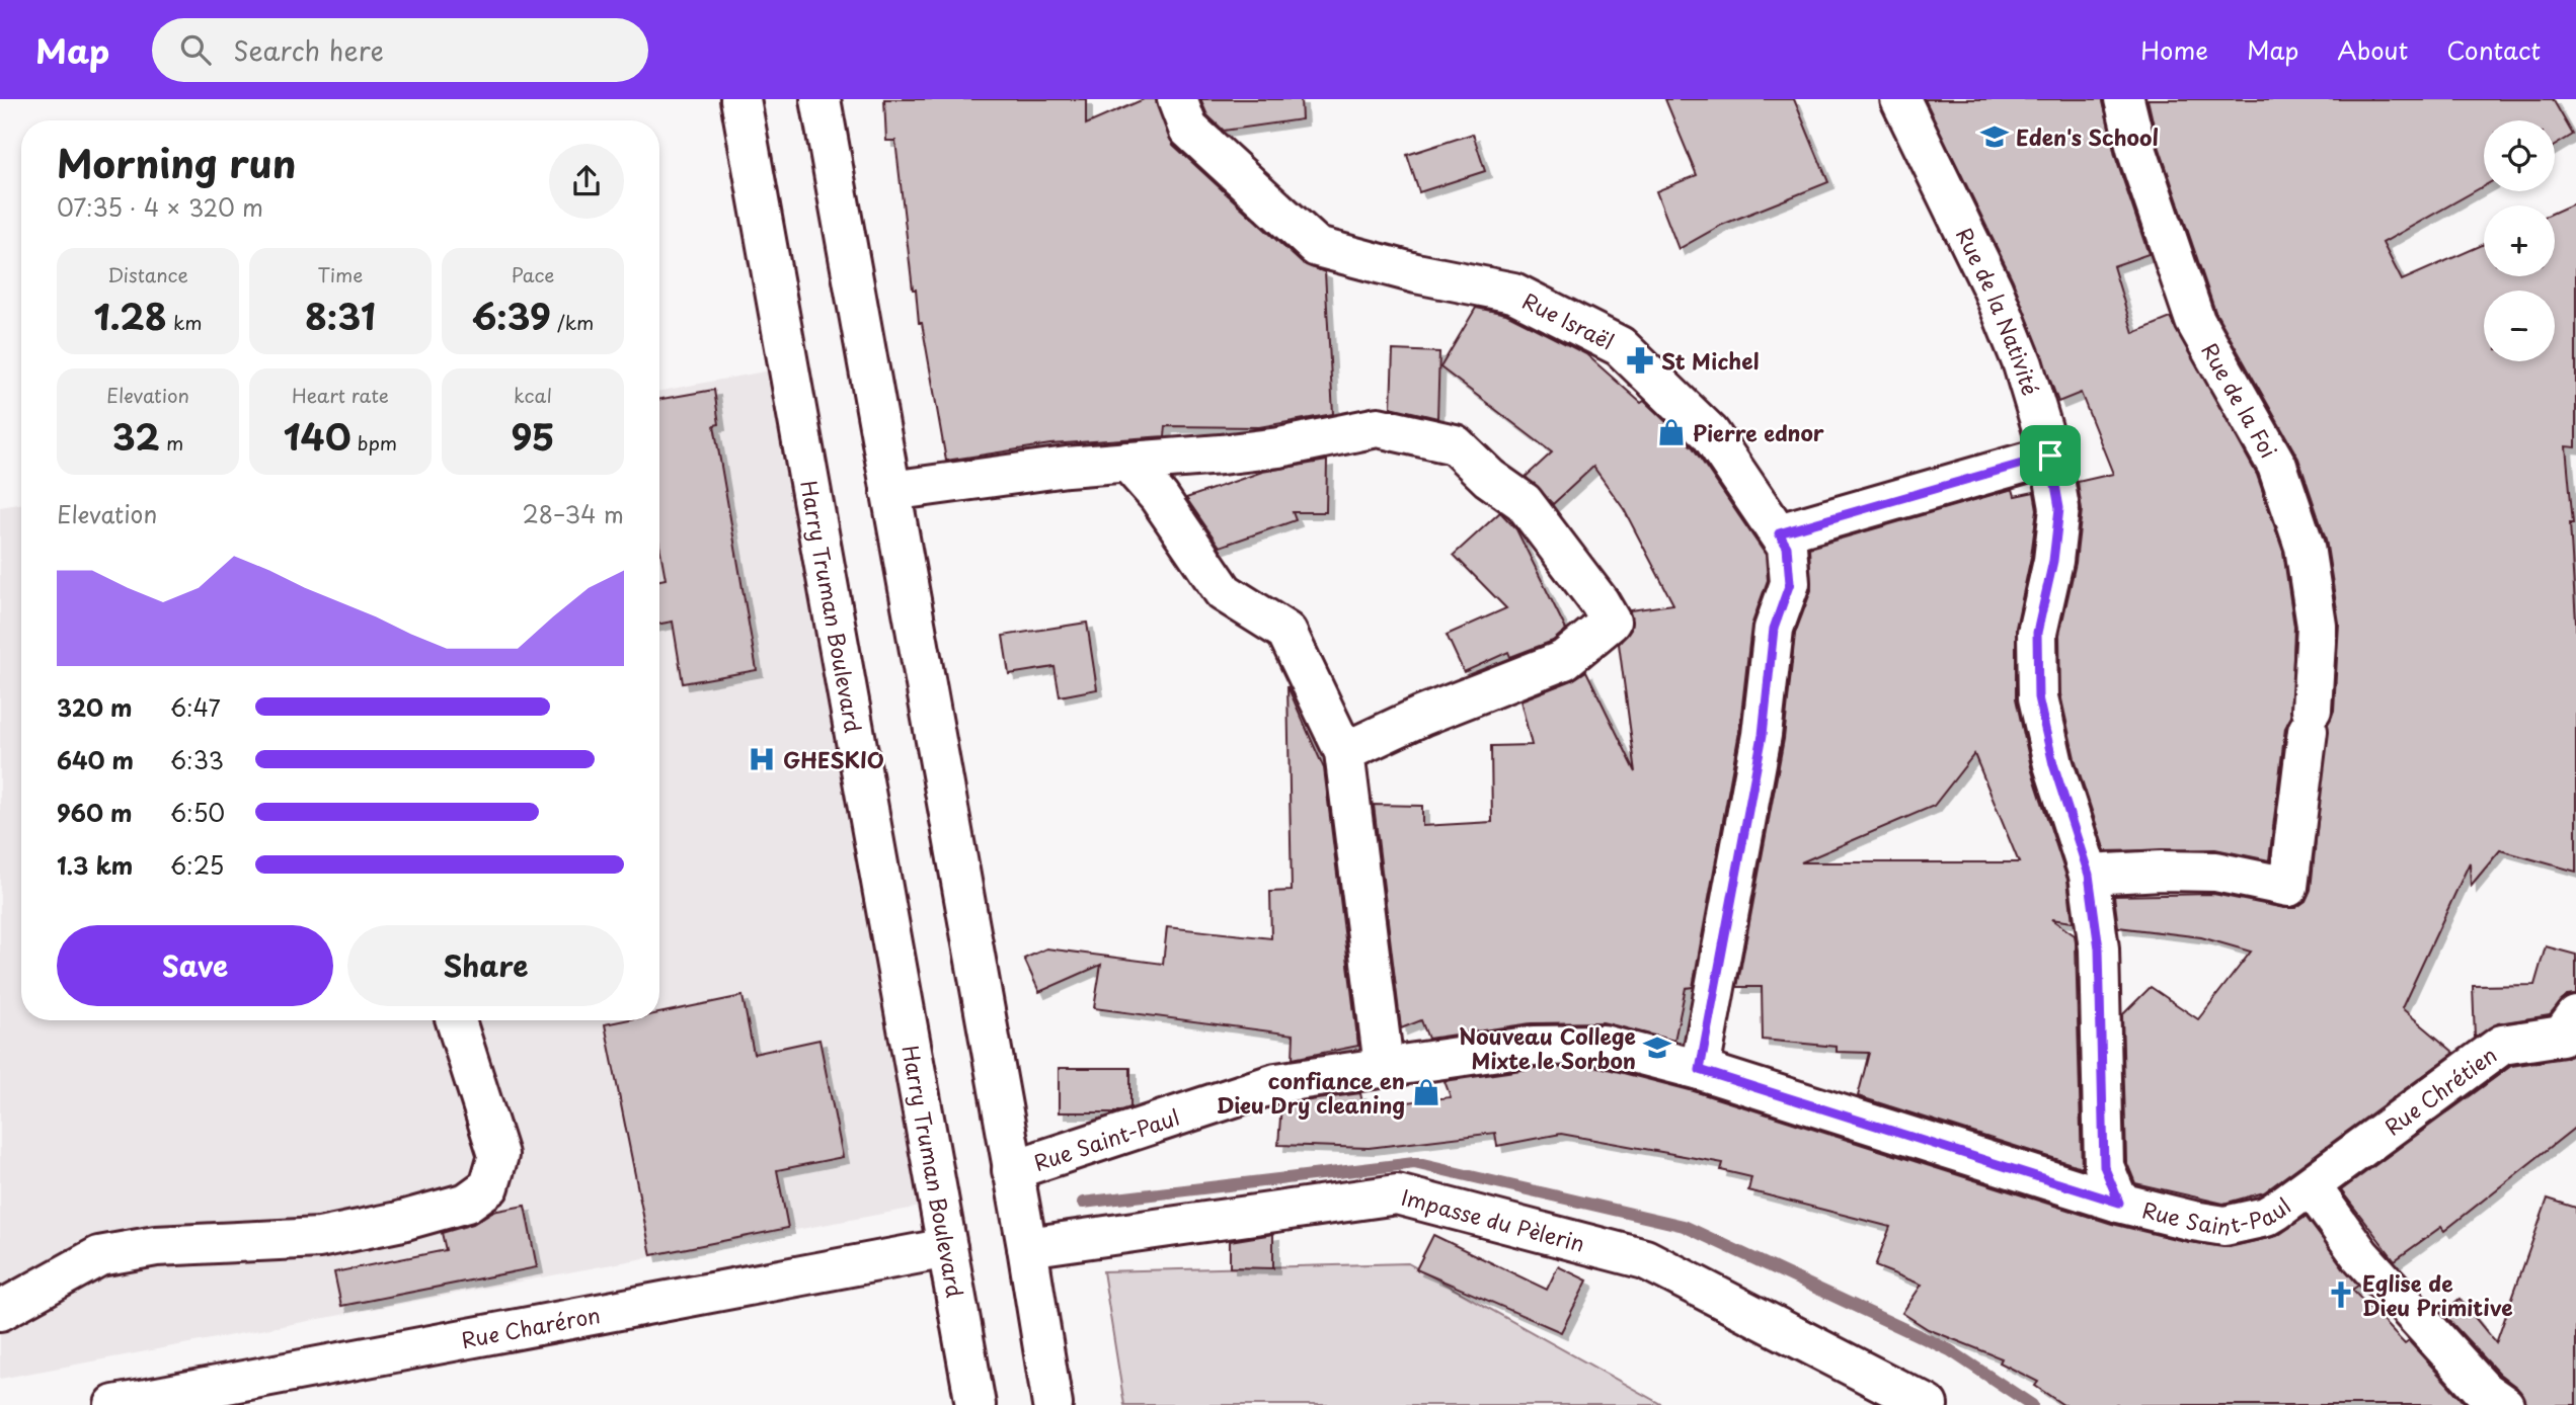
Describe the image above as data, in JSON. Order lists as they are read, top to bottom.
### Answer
{
  "streets": {
    "street": [
      "Rue de la Nativité",
      "Rue Israël",
      "Rue de la Foi",
      "Harry Truman Boulevard",
      "Rue Chrétien",
      "Rue Saint-Paul",
      "Impasse du Pèlerin",
      "Rue Charéron"
    ]
  },
  "crossings": [
    ["Rue de la Nativité", "Rue de la Foi"],
    ["Rue de la Nativité", "Rue Saint-Paul"],
    ["Rue Israël", "Rue Saint-Paul"],
    ["Harry Truman Boulevard", "Rue Charéron"],
    ["Rue Chrétien", "Rue Saint-Paul"]
  ],
  "places": {
    "school or university": ["Eden's School", "Nouveau College Mixte le Sorbon"],
    "pharmacy": ["St Michel"],
    "shop": ["Pierre ednor", "confiance en Dieu Dry cleaning"],
    "hospital": ["GHESKIO"],
    "church": ["Eglise de Dieu Primitive"]
  },
  "page": {
    "header": "Map",
    "search": "Search here",
    "nav": [
      "Home",
      "Map",
      "About",
      "Contact"
    ],
    "map_buttons": ["+", "−"],
    "heading": ["Morning run", "07:35 · 4 × 320 m"],
    "stats": [
      ["Distance", "1.28 km"],
      ["Time", "8:31"],
      ["Pace", "6:39 /km"],
      ["Elevation", "32 m"],
      ["Heart rate", "140 bpm"],
      ["kcal", "95"]
    ],
    "chart": ["Elevation", "28–34 m"],
    "list": [
      {
        "name": "320 m",
        "note": "6:47"
      },
      {
        "name": "640 m",
        "note": "6:33"
      },
      {
        "name": "960 m",
        "note": "6:50"
      },
      {
        "name": "1.3 km",
        "note": "6:25"
      }
    ],
    "buttons": ["Save", "Share"]
  }
}
